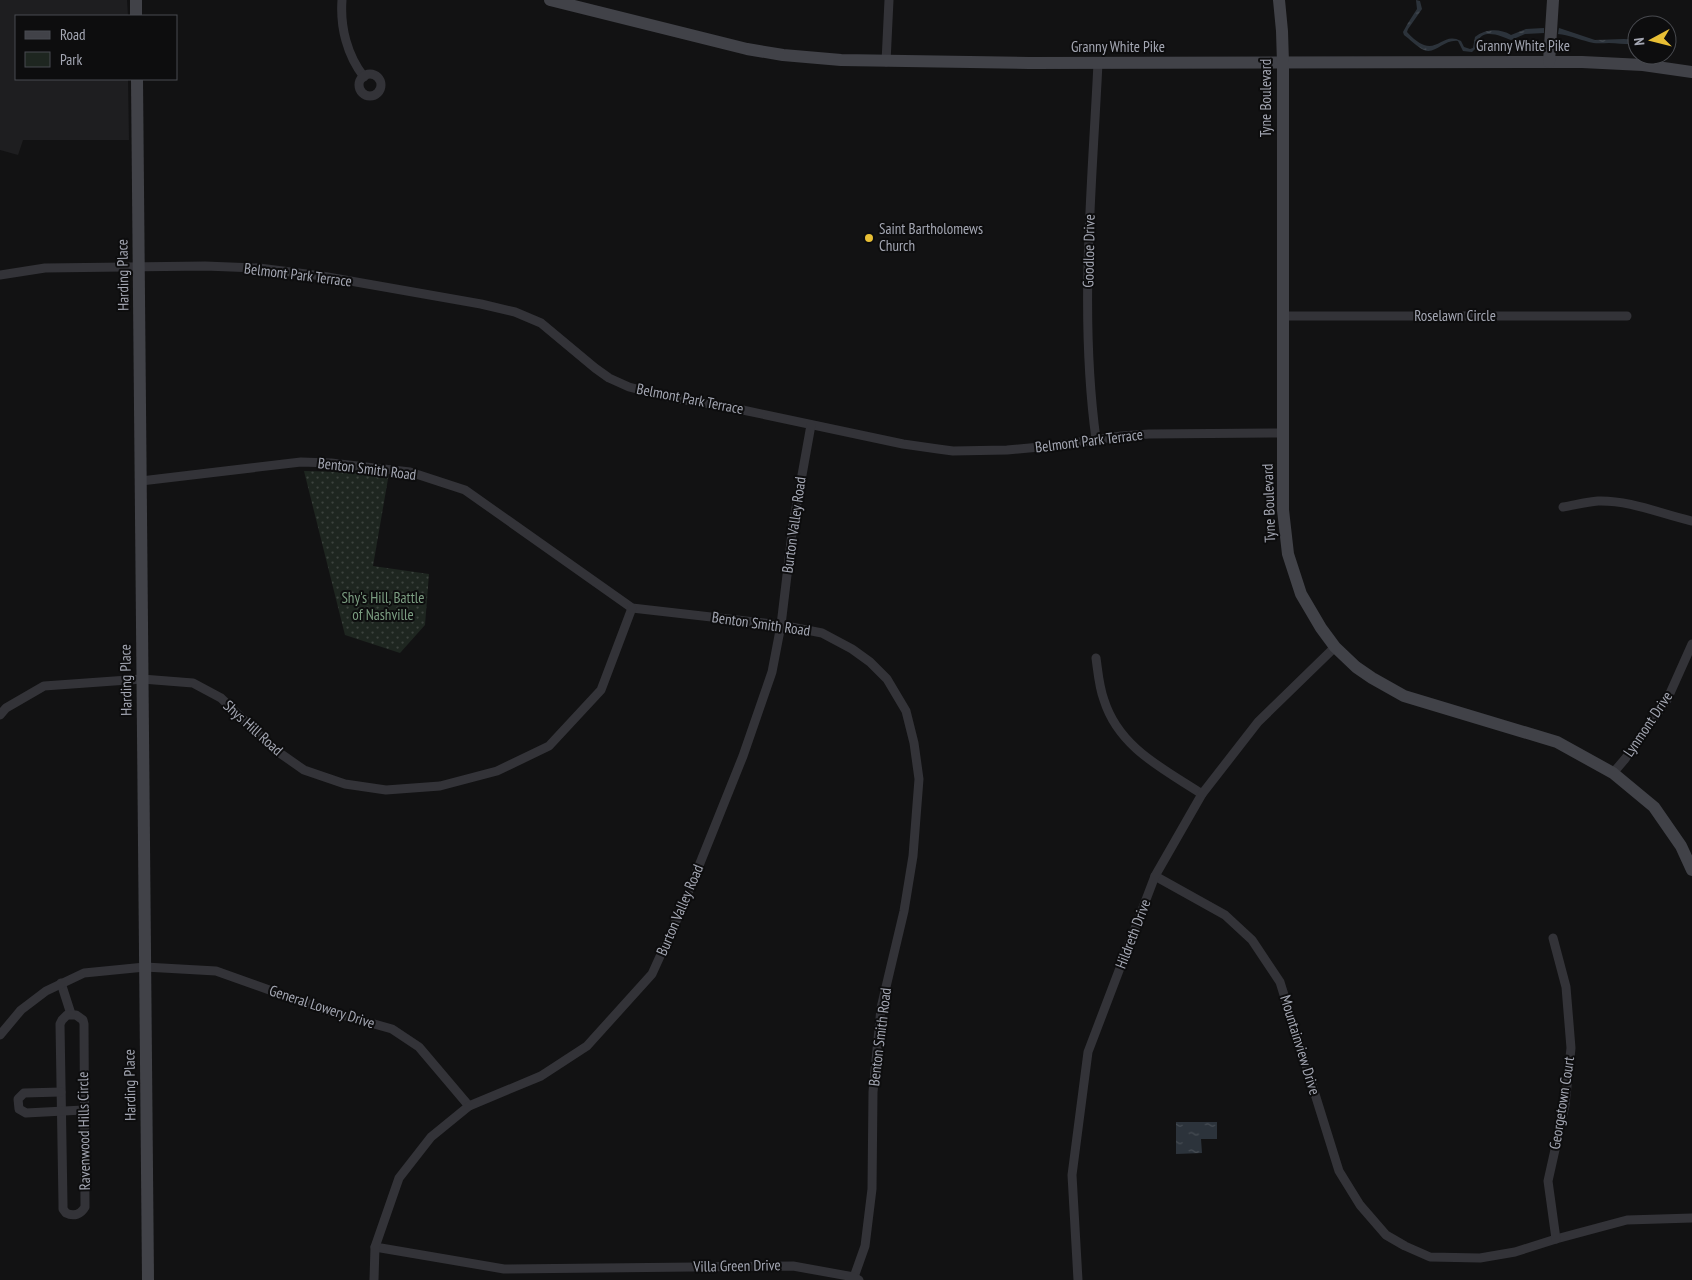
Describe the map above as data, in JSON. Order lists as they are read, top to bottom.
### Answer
{
  "streets": {
    "main road": ["Granny White Pike", "Tyne Boulevard", "Harding Place"],
    "street": [
      "Goodloe Drive",
      "Belmont Park Terrace",
      "Roselawn Circle",
      "Benton Smith Road",
      "Burton Valley Road",
      "Lynmont Drive",
      "Shys Hill Road",
      "Hildreth Drive",
      "General Lowery Drive",
      "Mountainview Drive",
      "Georgetown Court",
      "Ravenwood Hills Circle",
      "Villa Green Drive"
    ]
  },
  "crossings": [
    ["Granny White Pike", "Tyne Boulevard"],
    ["Granny White Pike", "Goodloe Drive"],
    ["Tyne Boulevard", "Belmont Park Terrace"],
    ["Tyne Boulevard", "Roselawn Circle"],
    ["Tyne Boulevard", "Lynmont Drive"],
    ["Tyne Boulevard", "Hildreth Drive"],
    ["Goodloe Drive", "Belmont Park Terrace"],
    ["Harding Place", "Belmont Park Terrace"],
    ["Harding Place", "Benton Smith Road"],
    ["Harding Place", "Shys Hill Road"],
    ["Harding Place", "General Lowery Drive"],
    ["Belmont Park Terrace", "Burton Valley Road"],
    ["Benton Smith Road", "Burton Valley Road"],
    ["Benton Smith Road", "Shys Hill Road"],
    ["Benton Smith Road", "Villa Green Drive"],
    ["Burton Valley Road", "General Lowery Drive"],
    ["Burton Valley Road", "Villa Green Drive"],
    ["Hildreth Drive", "Mountainview Drive"],
    ["General Lowery Drive", "Ravenwood Hills Circle"],
    ["Mountainview Drive", "Georgetown Court"]
  ],
  "parks": ["Shy's Hill, Battle of Nashville"],
  "places": ["Saint Bartholomews Church"],
  "legend": ["Road", "Park"],
  "north": "left"
}
